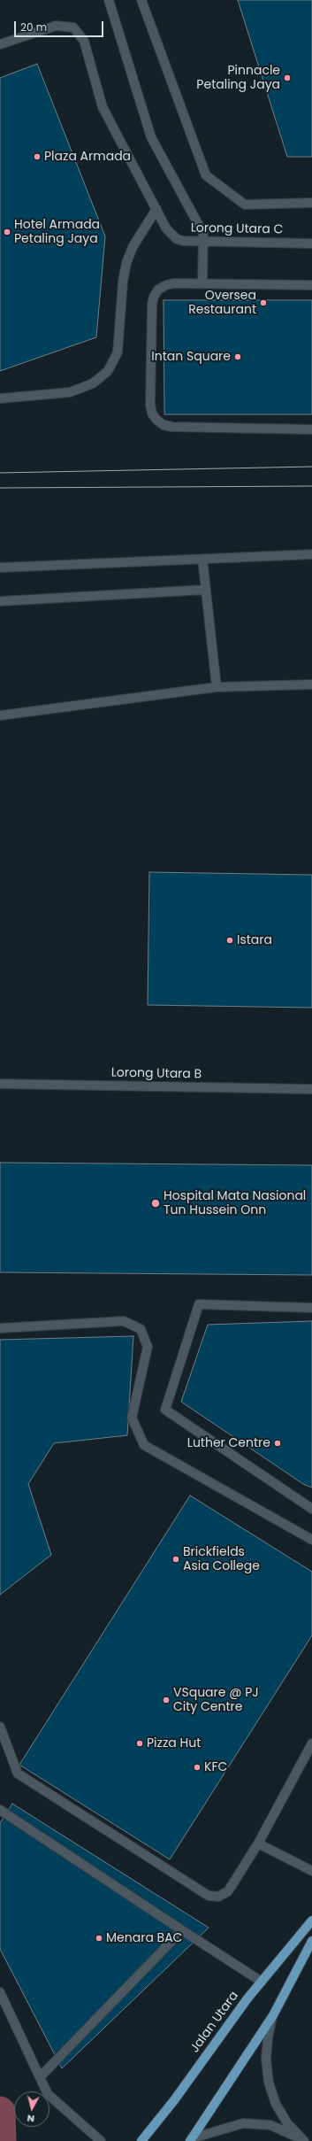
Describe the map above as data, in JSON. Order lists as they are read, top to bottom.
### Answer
{
  "streets": {
    "main road": ["Jalan Utara"],
    "street": ["Lorong Utara C", "Lorong Utara B"]
  },
  "places": [
    "Pinnacle Petaling Jaya",
    "Plaza Armada",
    "Hotel Armada Petaling Jaya",
    "Oversea Restaurant",
    "Intan Square",
    "Istara",
    "Hospital Mata Nasional Tun Hussein Onn",
    "Luther Centre",
    "Brickfields Asia College",
    "VSquare @ PJ City Centre",
    "Pizza Hut",
    "KFC",
    "Menara BAC"
  ],
  "scale_bar": "20 m",
  "north": "bottom"
}
